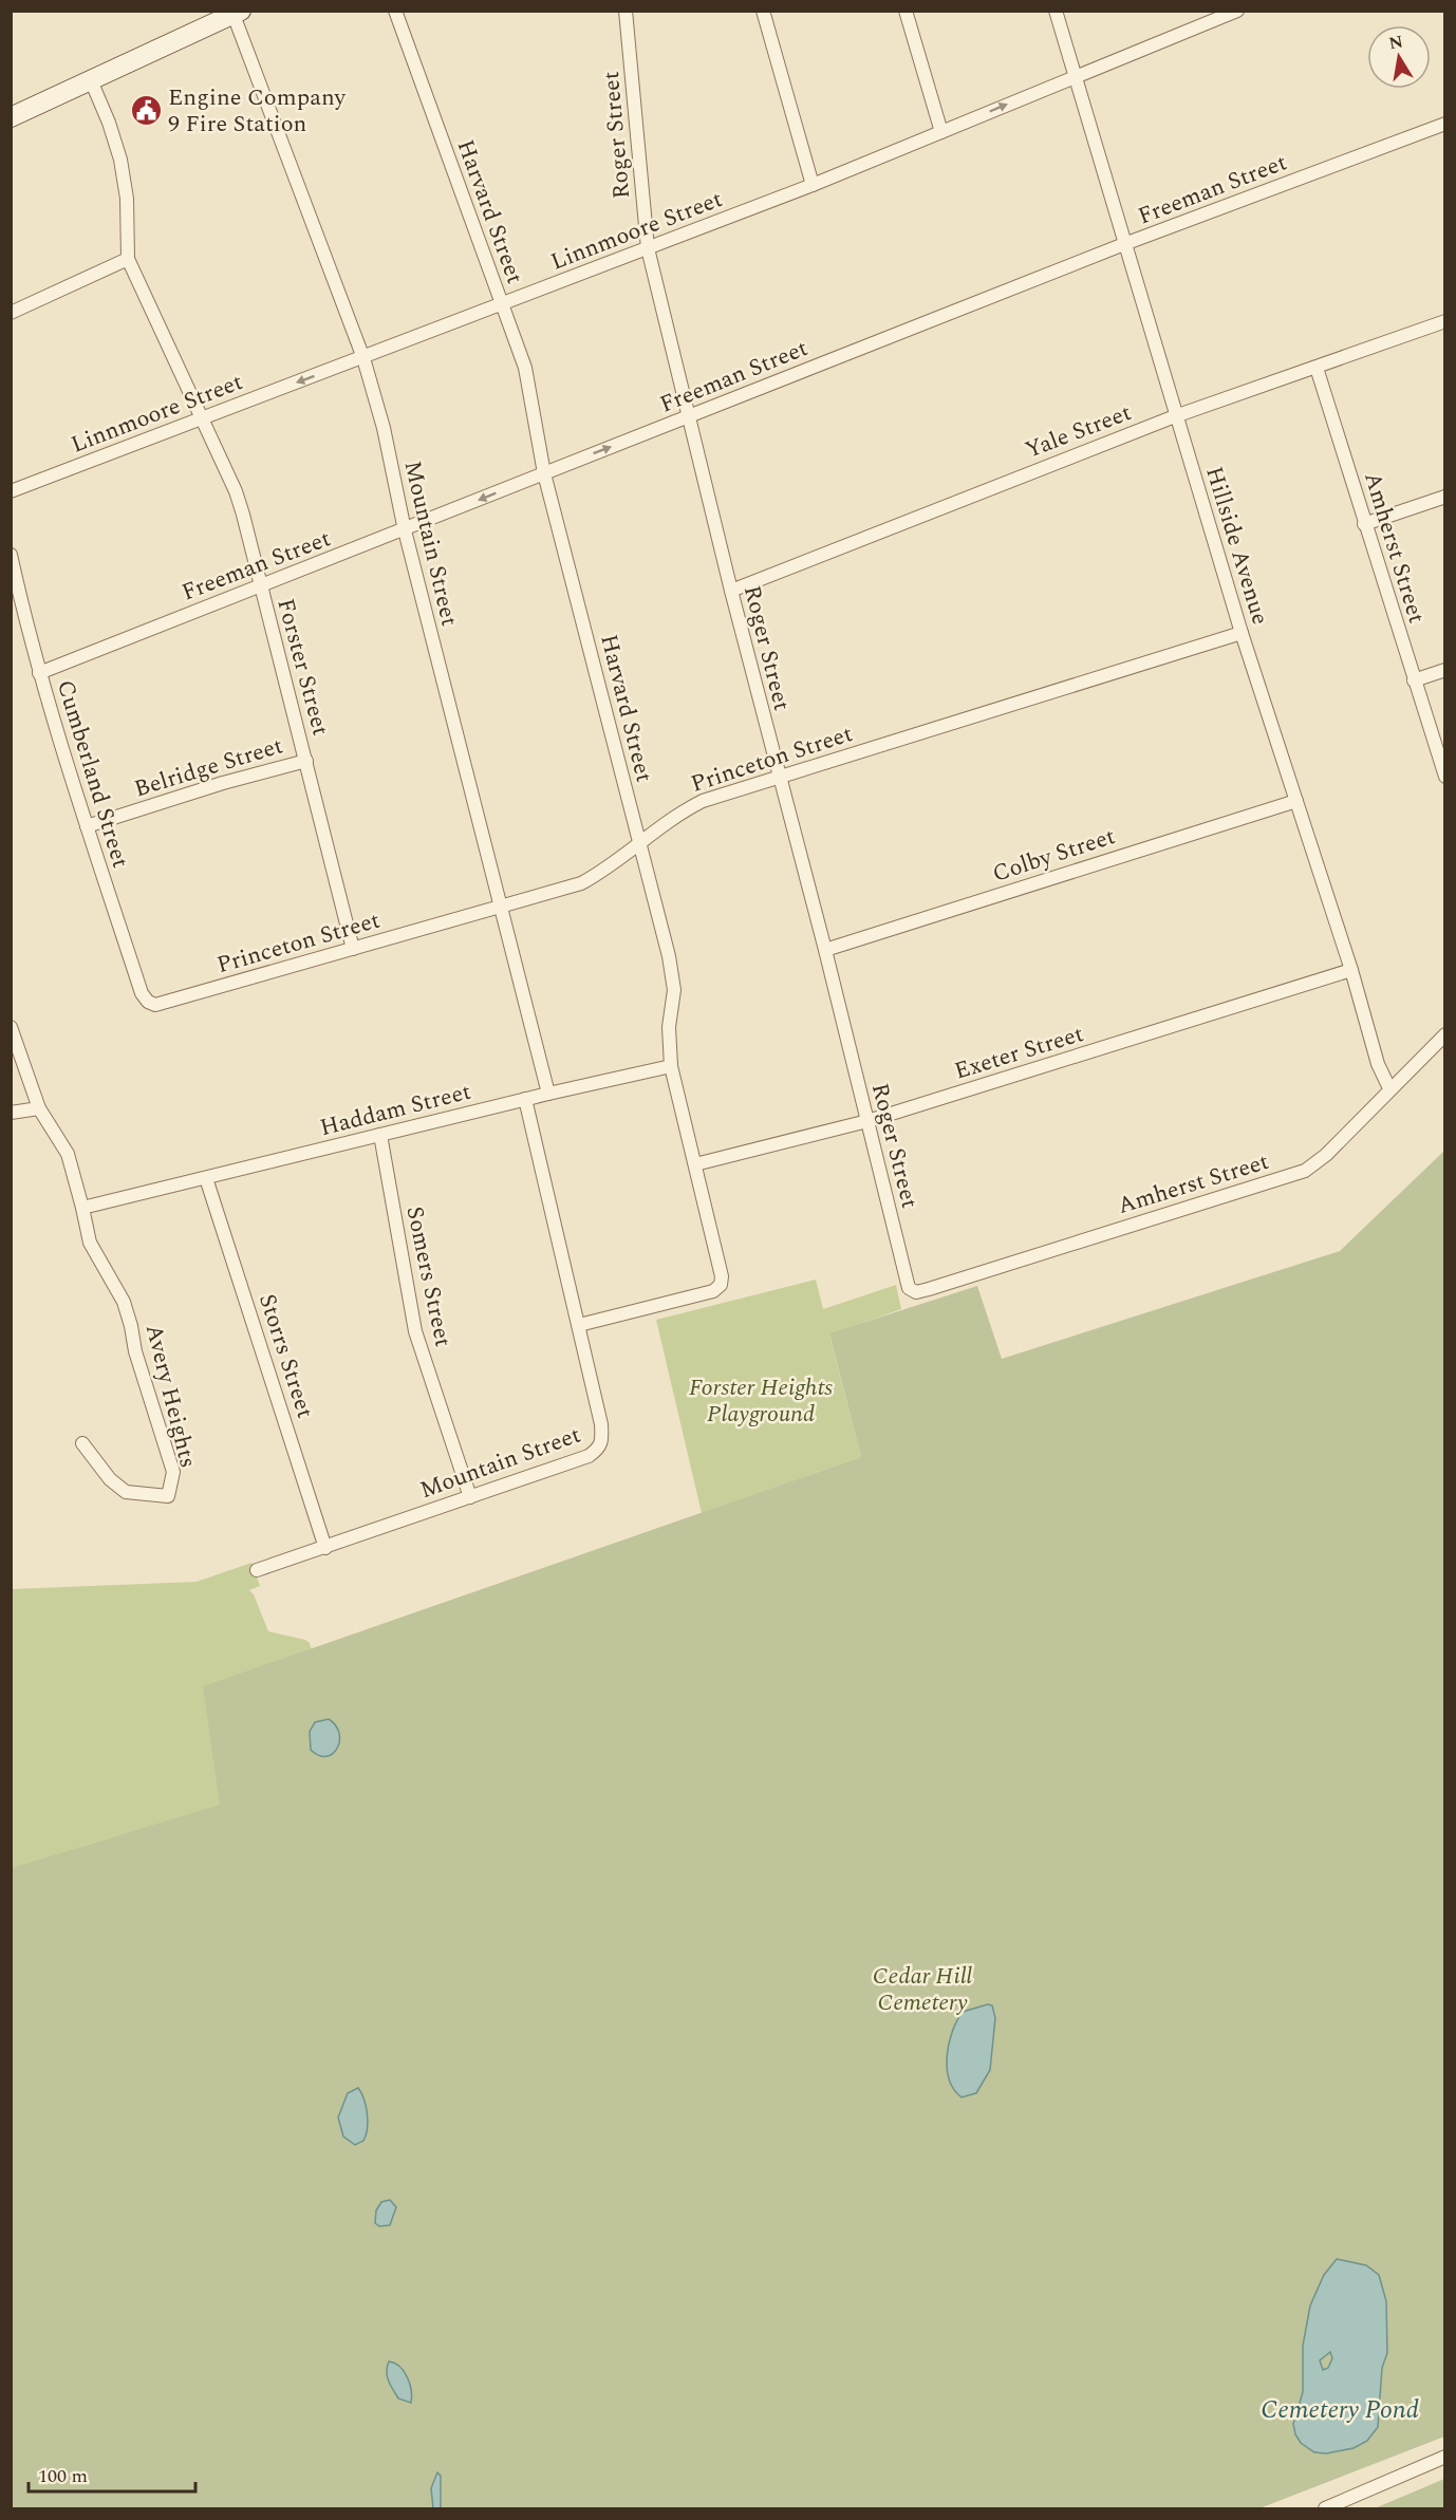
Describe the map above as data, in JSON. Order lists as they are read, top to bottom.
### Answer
{
  "streets": {
    "street": [
      "Roger Street",
      "Freeman Street",
      "Harvard Street",
      "Linnmoore Street",
      "Yale Street",
      "Mountain Street",
      "Hillside Avenue",
      "Amherst Street",
      "Forster Street",
      "Princeton Street",
      "Belridge Street",
      "Cumberland Street",
      "Colby Street",
      "Exeter Street",
      "Haddam Street",
      "Somers Street",
      "Storrs Street",
      "Avery Heights"
    ]
  },
  "crossings": [
    ["Roger Street", "Freeman Street"],
    ["Roger Street", "Linnmoore Street"],
    ["Roger Street", "Yale Street"],
    ["Roger Street", "Amherst Street"],
    ["Roger Street", "Princeton Street"],
    ["Roger Street", "Colby Street"],
    ["Roger Street", "Exeter Street"],
    ["Freeman Street", "Harvard Street"],
    ["Freeman Street", "Mountain Street"],
    ["Freeman Street", "Hillside Avenue"],
    ["Freeman Street", "Forster Street"],
    ["Freeman Street", "Cumberland Street"],
    ["Harvard Street", "Linnmoore Street"],
    ["Harvard Street", "Mountain Street"],
    ["Harvard Street", "Princeton Street"],
    ["Harvard Street", "Exeter Street"],
    ["Harvard Street", "Haddam Street"],
    ["Linnmoore Street", "Mountain Street"],
    ["Linnmoore Street", "Hillside Avenue"],
    ["Linnmoore Street", "Forster Street"],
    ["Yale Street", "Hillside Avenue"],
    ["Yale Street", "Amherst Street"],
    ["Mountain Street", "Princeton Street"],
    ["Mountain Street", "Haddam Street"],
    ["Mountain Street", "Somers Street"],
    ["Mountain Street", "Storrs Street"],
    ["Hillside Avenue", "Amherst Street"],
    ["Hillside Avenue", "Princeton Street"],
    ["Hillside Avenue", "Colby Street"],
    ["Hillside Avenue", "Exeter Street"],
    ["Forster Street", "Princeton Street"],
    ["Forster Street", "Belridge Street"],
    ["Princeton Street", "Cumberland Street"],
    ["Belridge Street", "Cumberland Street"],
    ["Haddam Street", "Somers Street"],
    ["Haddam Street", "Storrs Street"],
    ["Haddam Street", "Avery Heights"]
  ],
  "water": ["Cemetery Pond"],
  "parks": ["Forster Heights Playground", "Cedar Hill Cemetery"],
  "places": {
    "public building": ["Engine Company 9 Fire Station"]
  },
  "scale_bar": "100 m",
  "north": "top"
}
